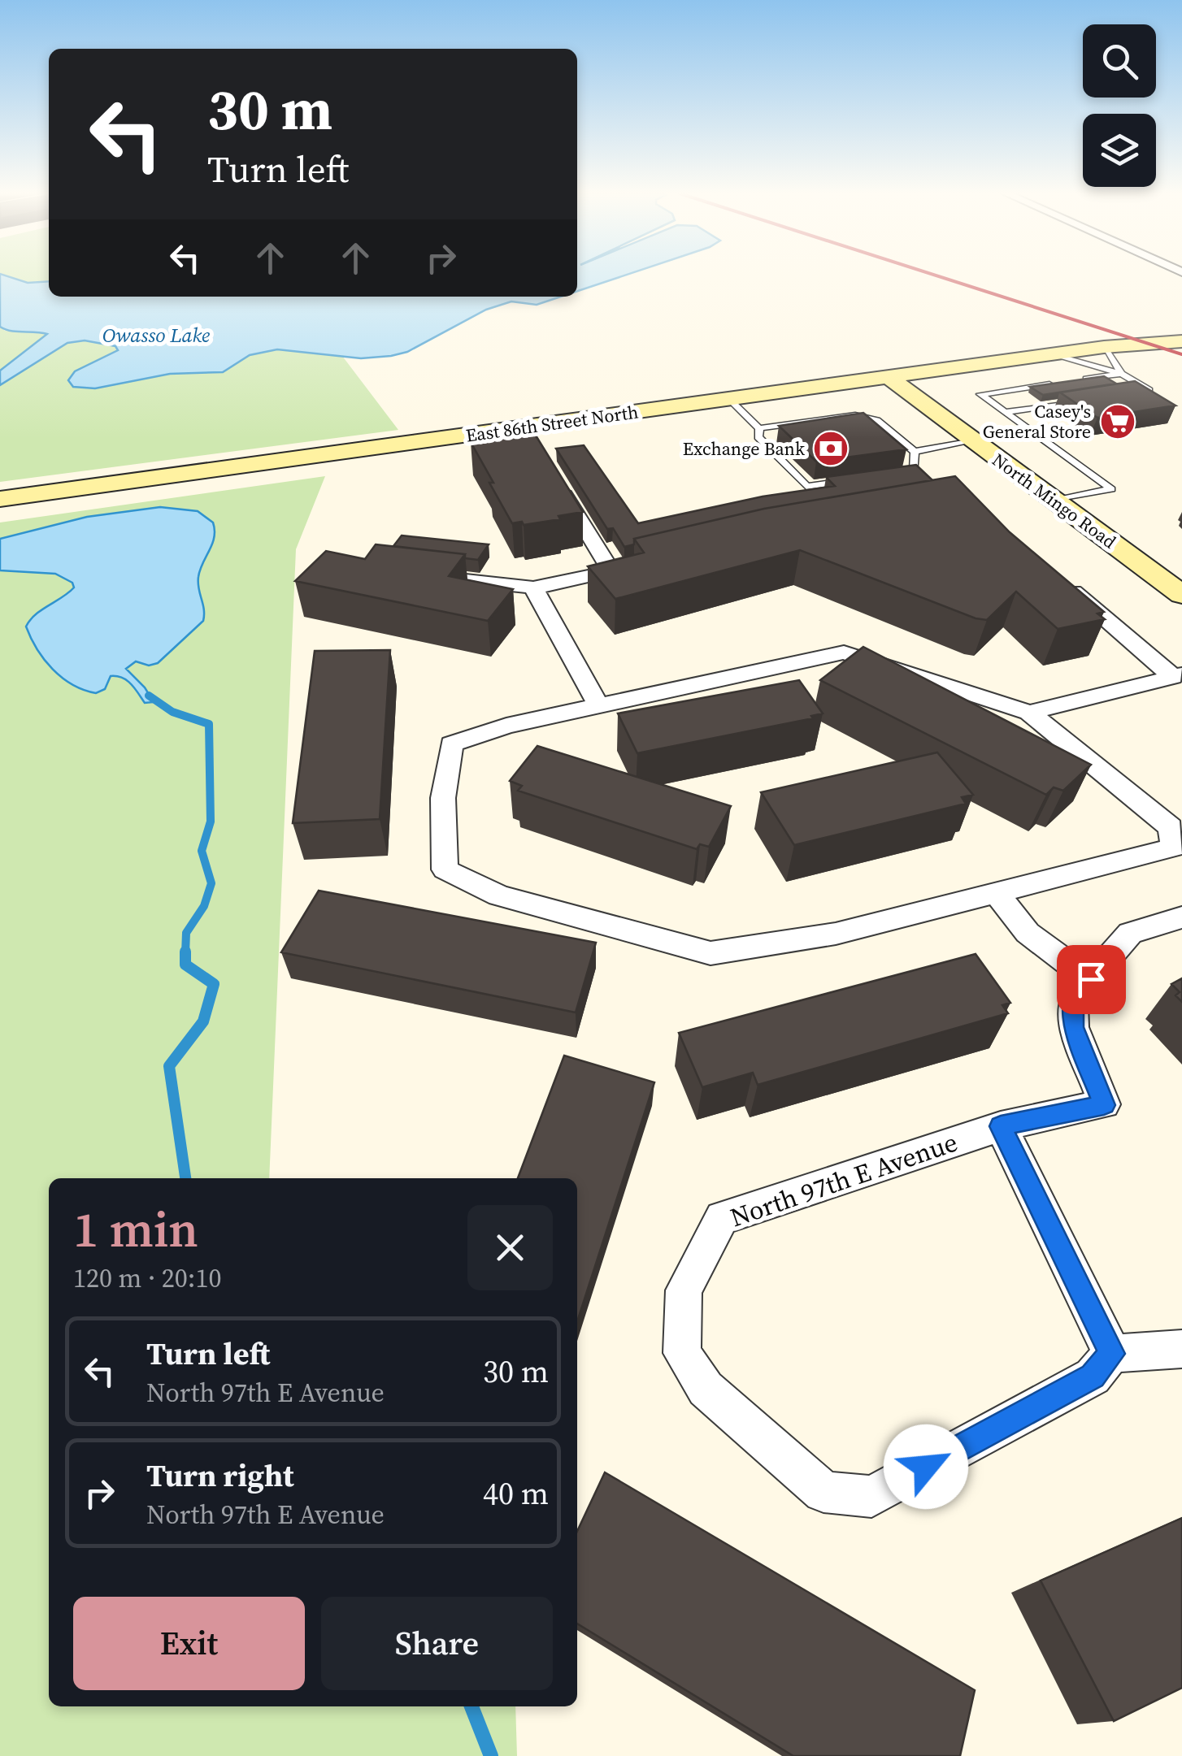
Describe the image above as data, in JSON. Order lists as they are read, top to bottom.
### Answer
{
  "streets": {
    "street": ["East 86th Street North", "North Mingo Road", "North 97th E Avenue"]
  },
  "crossings": [
    ["East 86th Street North", "North Mingo Road"]
  ],
  "water": ["Owasso Lake"],
  "places": {
    "supermarket": ["Casey's General Store"],
    "bank": ["Exchange Bank"]
  },
  "page": {
    "turn": ["30 m", "Turn left"],
    "heading": ["1 min", "120 m · 20:10"],
    "list": [
      {
        "name": "Turn left",
        "note": "North 97th E Avenue",
        "value": "30 m"
      },
      {
        "name": "Turn right",
        "note": "North 97th E Avenue",
        "value": "40 m"
      }
    ],
    "buttons": ["Exit", "Share"]
  }
}
